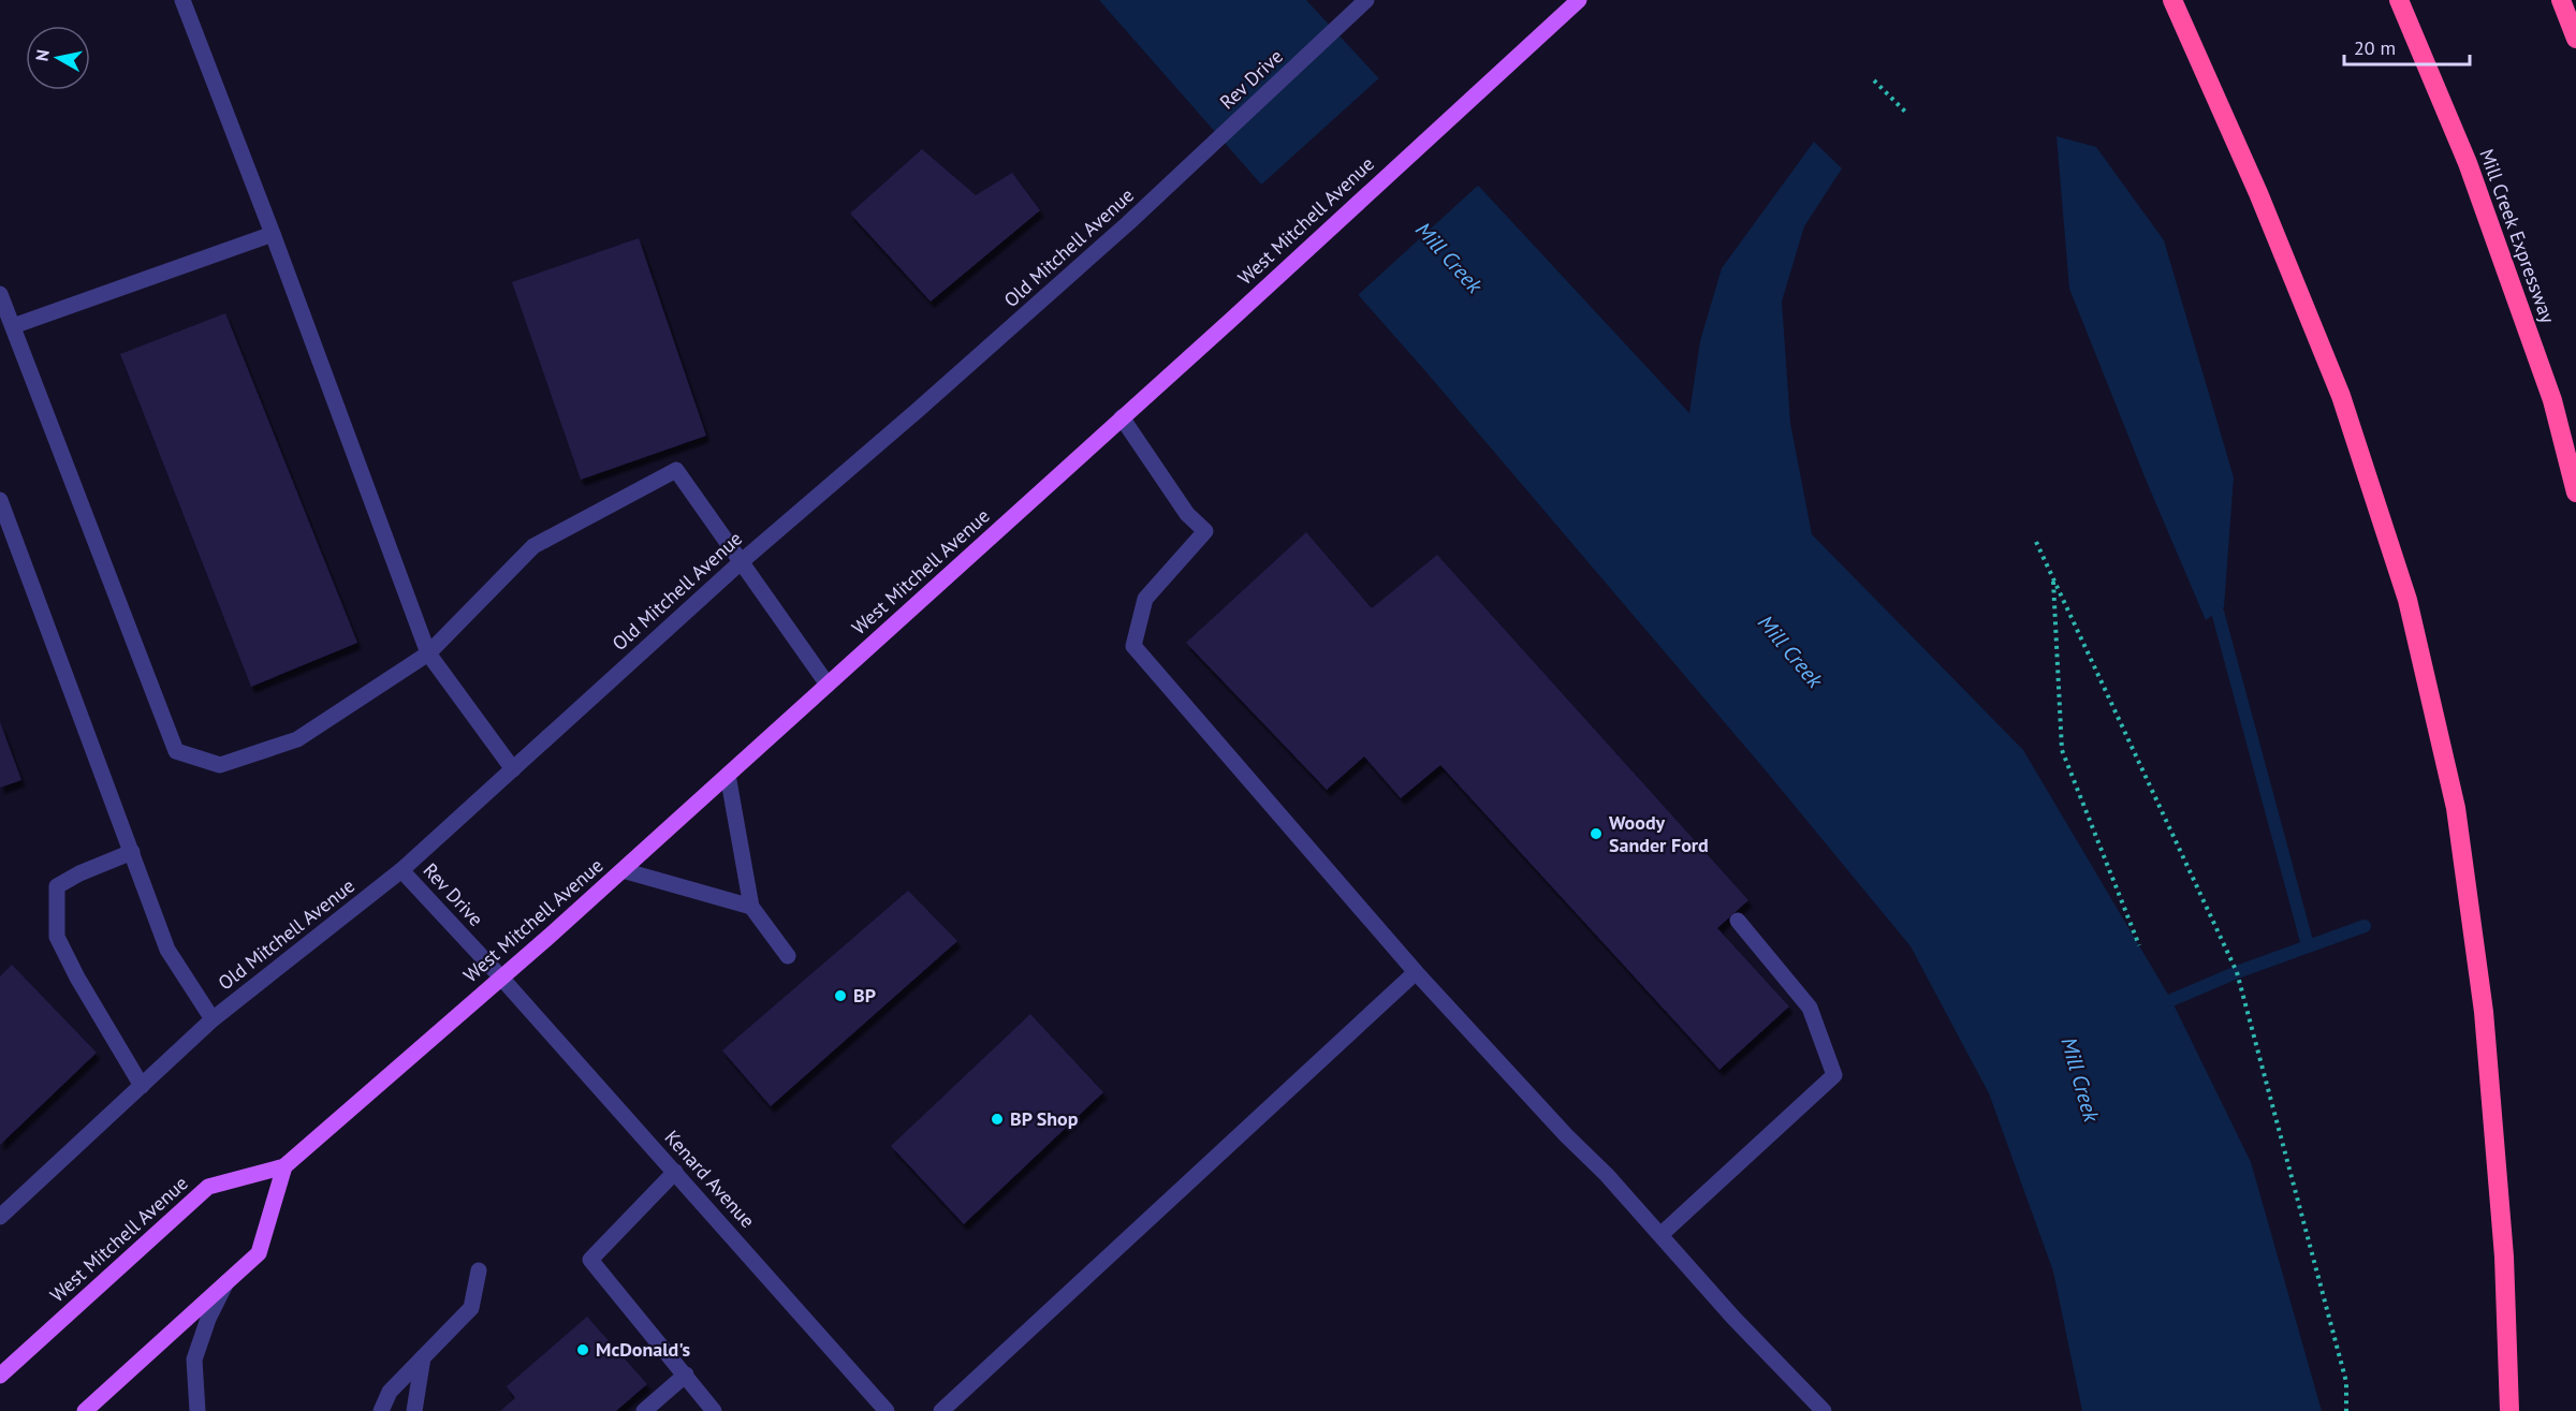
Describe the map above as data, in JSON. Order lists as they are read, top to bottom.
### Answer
{
  "streets": {
    "highway": ["Mill Creek Expressway"],
    "main road": ["West Mitchell Avenue"],
    "street": ["Rev Drive", "Old Mitchell Avenue", "Kenard Avenue"]
  },
  "crossings": [
    ["Rev Drive", "West Mitchell Avenue"],
    ["Rev Drive", "Old Mitchell Avenue"],
    ["Rev Drive", "Kenard Avenue"],
    ["West Mitchell Avenue", "Kenard Avenue"]
  ],
  "water": ["Mill Creek"],
  "places": [
    "Woody Sander Ford",
    "BP",
    "BP Shop",
    "McDonald's"
  ],
  "scale_bar": "20 m",
  "north": "left"
}
